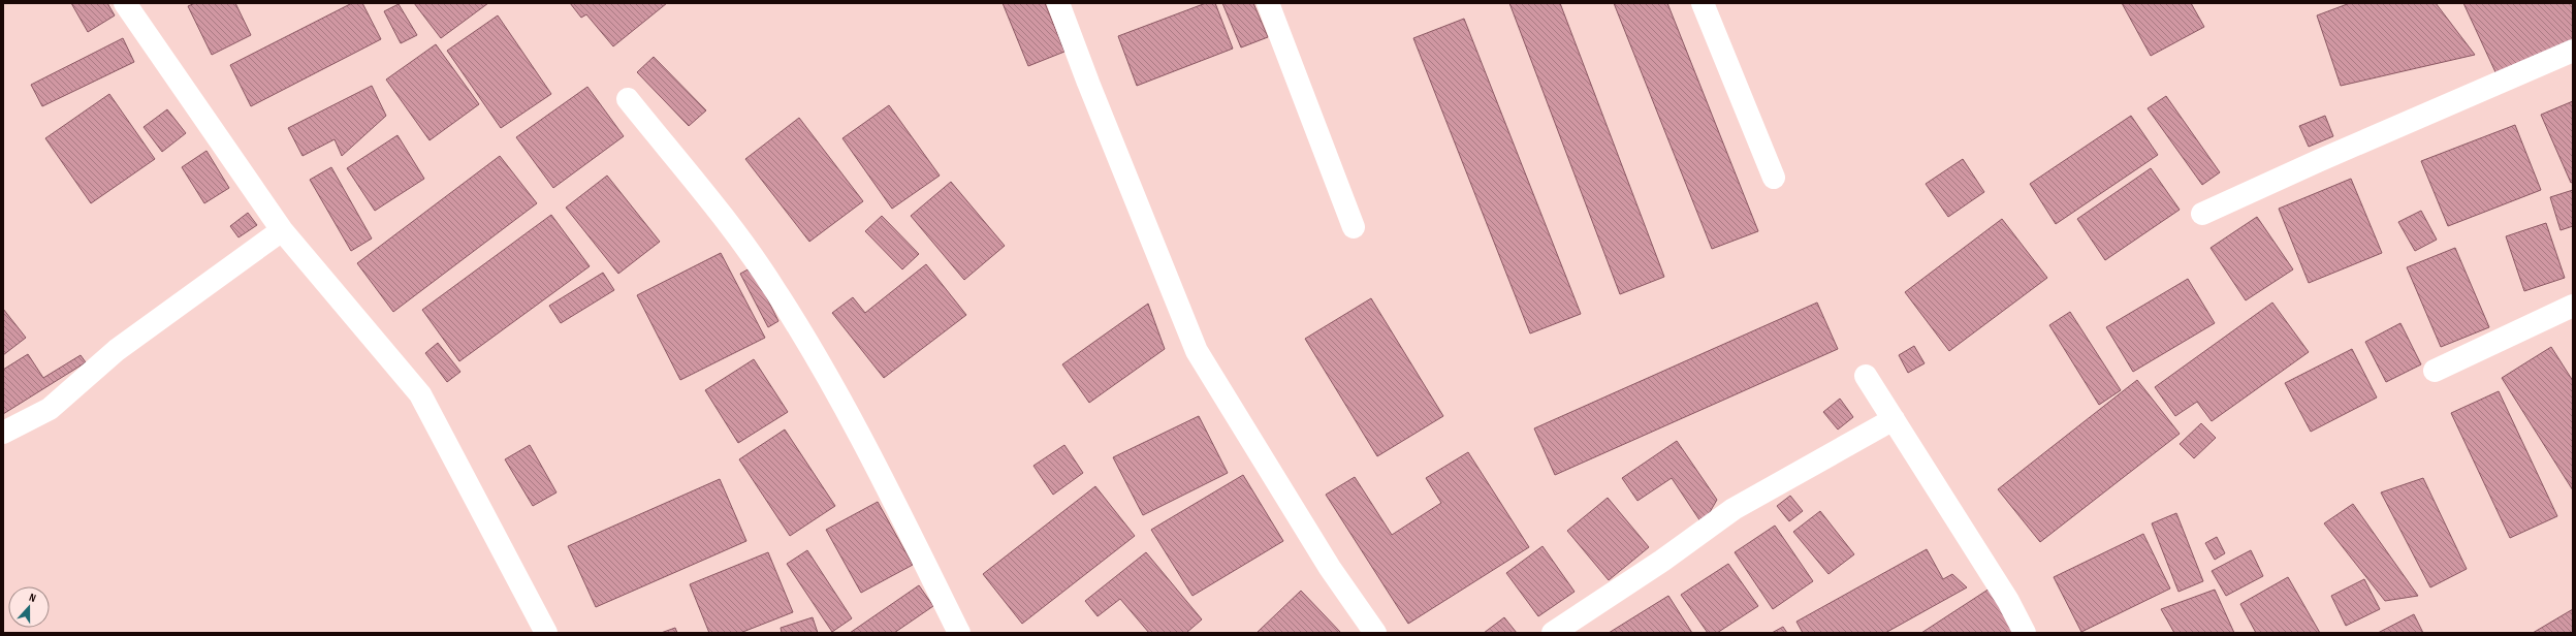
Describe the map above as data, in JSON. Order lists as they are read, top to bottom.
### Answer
{
  "north": "top"
}
